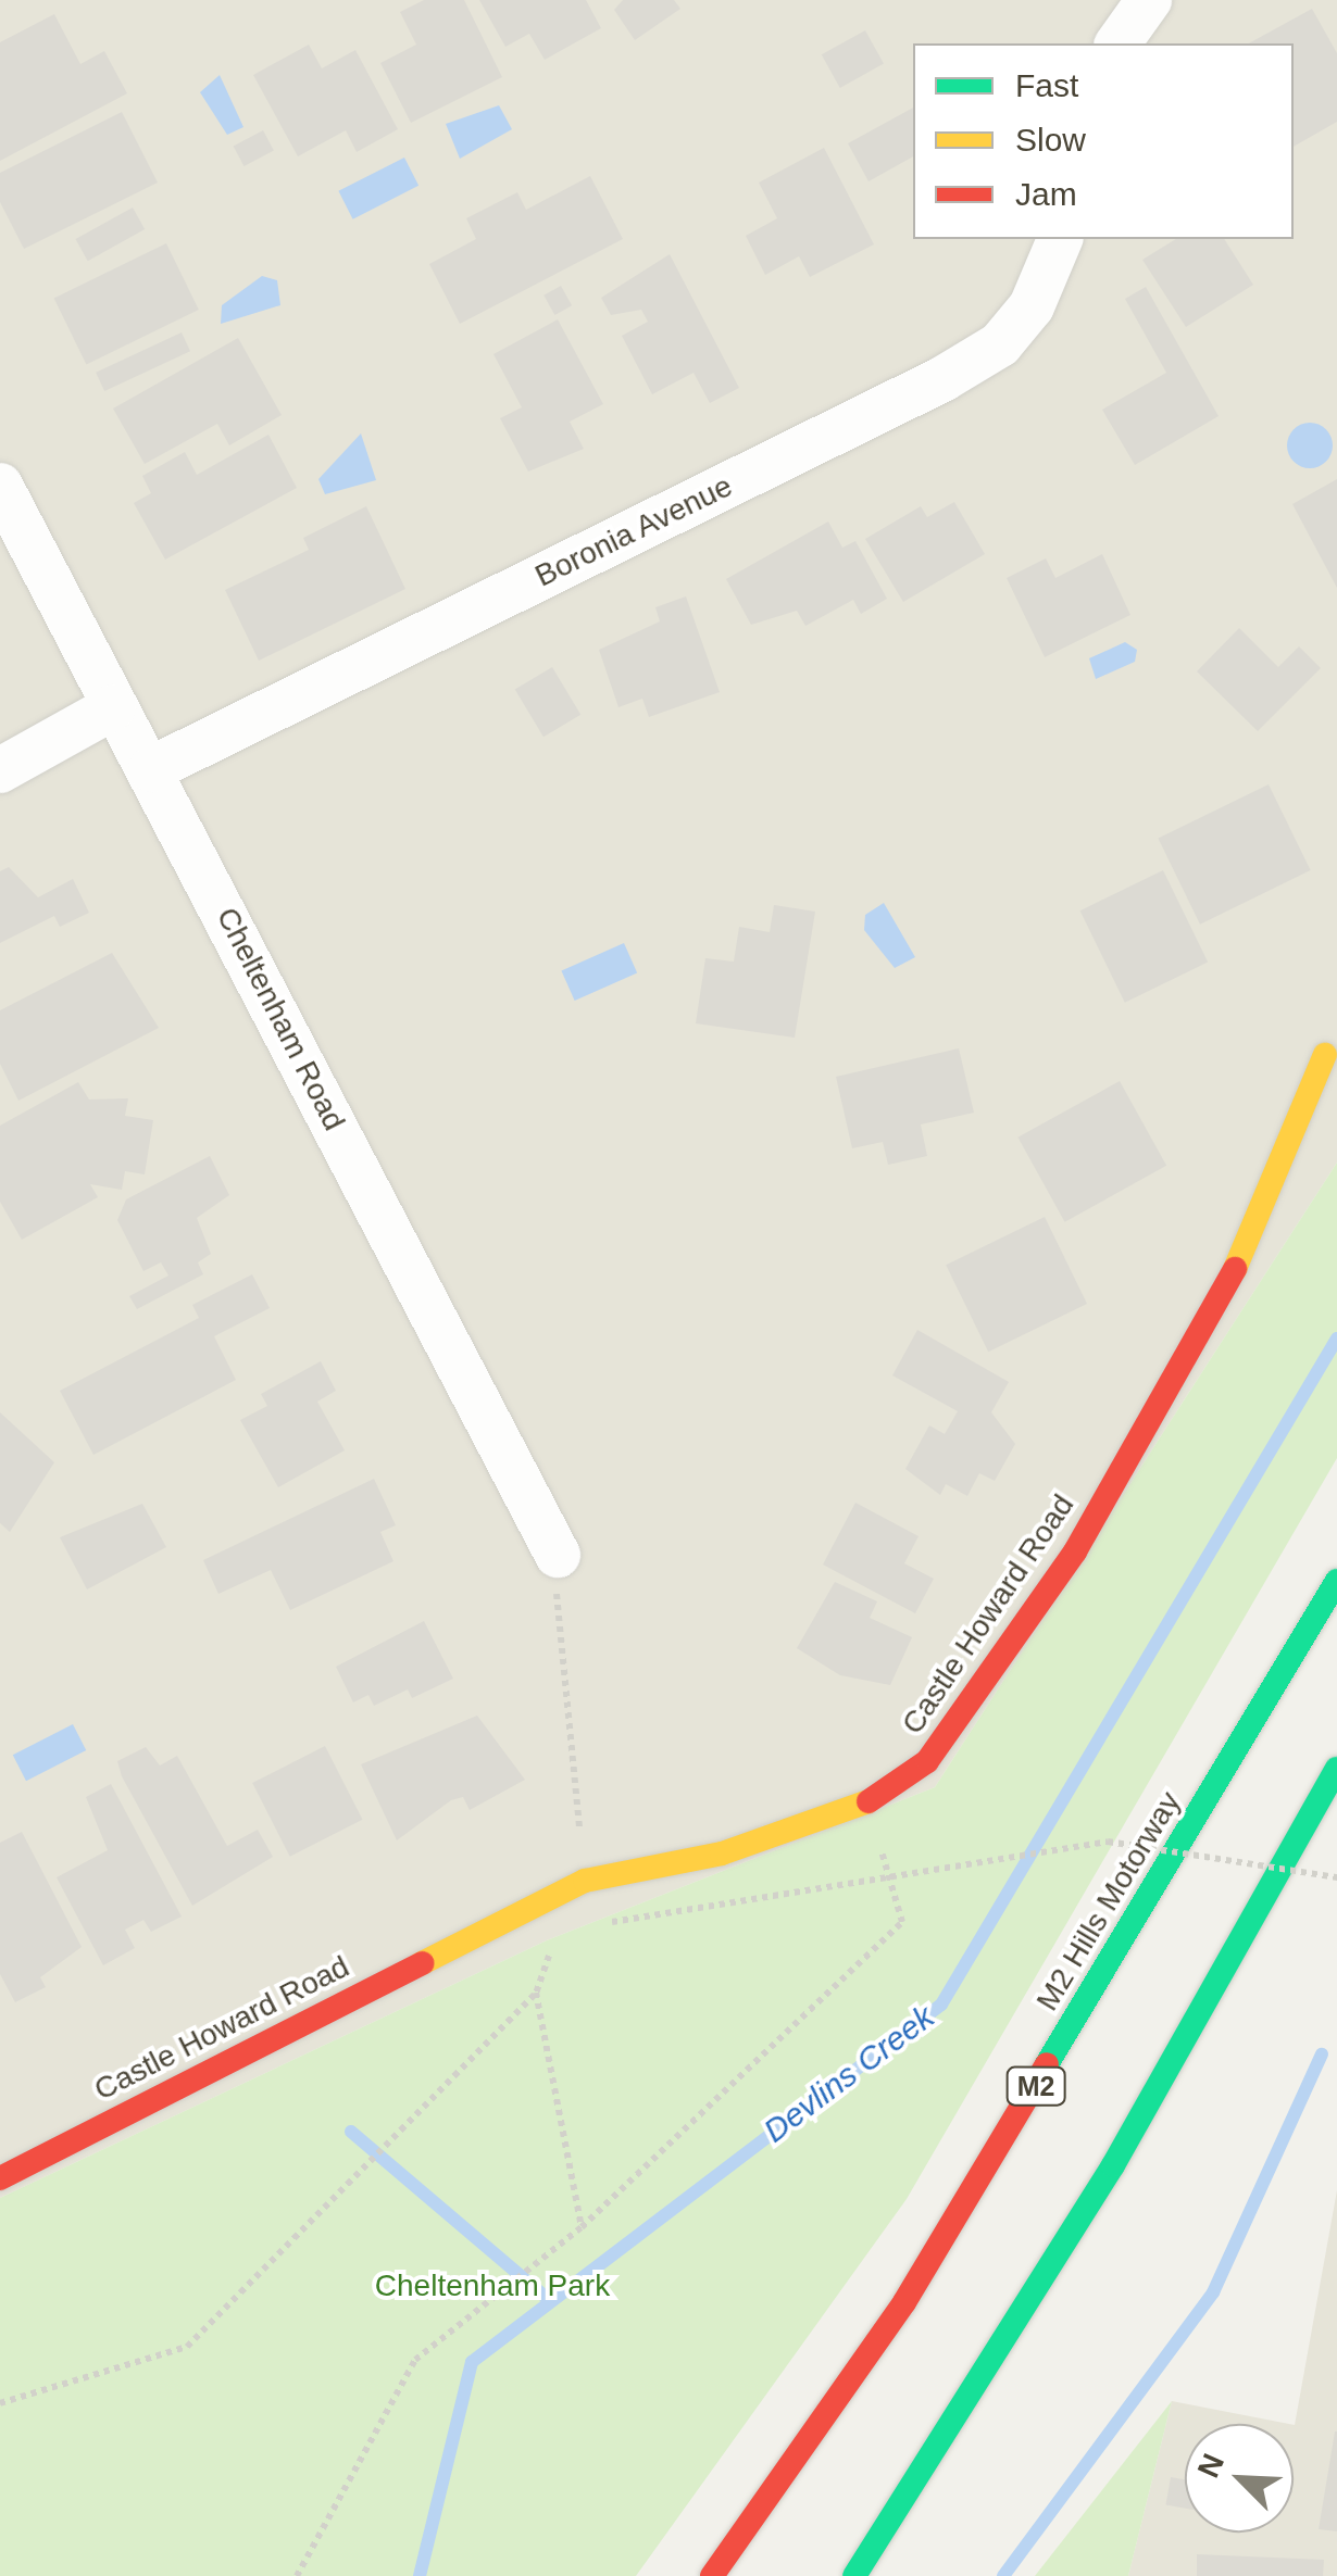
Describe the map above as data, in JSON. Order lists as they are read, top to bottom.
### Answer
{
  "streets": {
    "main road": ["Castle Howard Road", "M2 Hills Motorway", "M2"],
    "street": ["Boronia Avenue", "Cheltenham Road"]
  },
  "crossings": [
    ["Boronia Avenue", "Cheltenham Road"]
  ],
  "water": ["Devlins Creek"],
  "parks": ["Cheltenham Park"],
  "legend": ["Fast", "Slow", "Jam"],
  "north": "top left"
}
